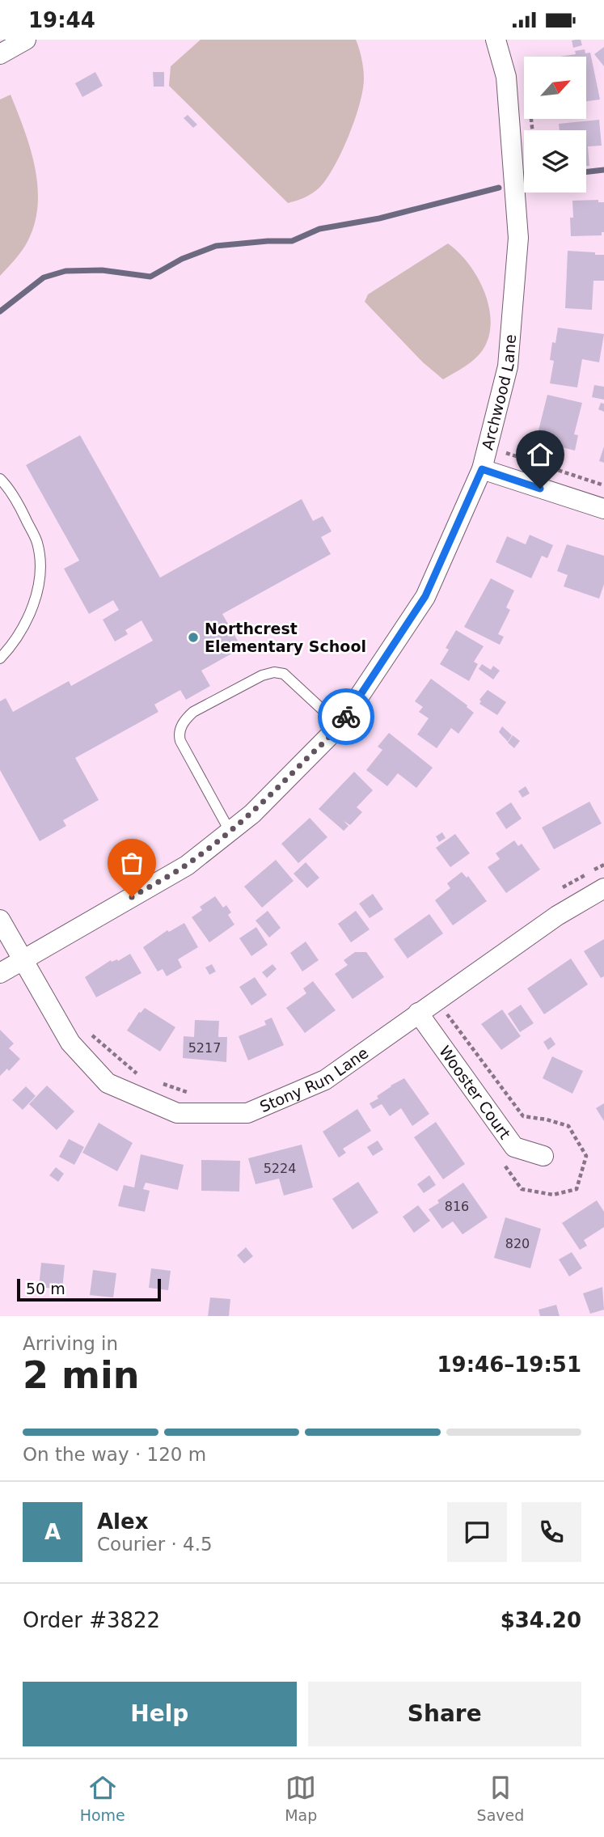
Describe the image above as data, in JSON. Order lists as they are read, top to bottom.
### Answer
{
  "streets": {
    "street": ["Archwood Lane", "Stony Run Lane", "Wooster Court"]
  },
  "crossings": [
    ["Archwood Lane", "Stony Run Lane"],
    ["Stony Run Lane", "Wooster Court"]
  ],
  "places": ["Northcrest Elementary School"],
  "house_numbers": [
    "5217",
    "5224",
    "816",
    "820"
  ],
  "scale_bar": "50 m",
  "north": "top right",
  "page": {
    "status": "19:44",
    "scale": "50 m",
    "heading": ["2 min", "Arriving in", "19:46–19:51"],
    "panel": [
      "Alex",
      "Courier · 4.5",
      "Order #3822",
      "$34.20"
    ],
    "bar": "On the way · 120 m",
    "round": "A",
    "buttons": ["Help", "Share"],
    "tabs": ["Home", "Map", "Saved"]
  }
}
